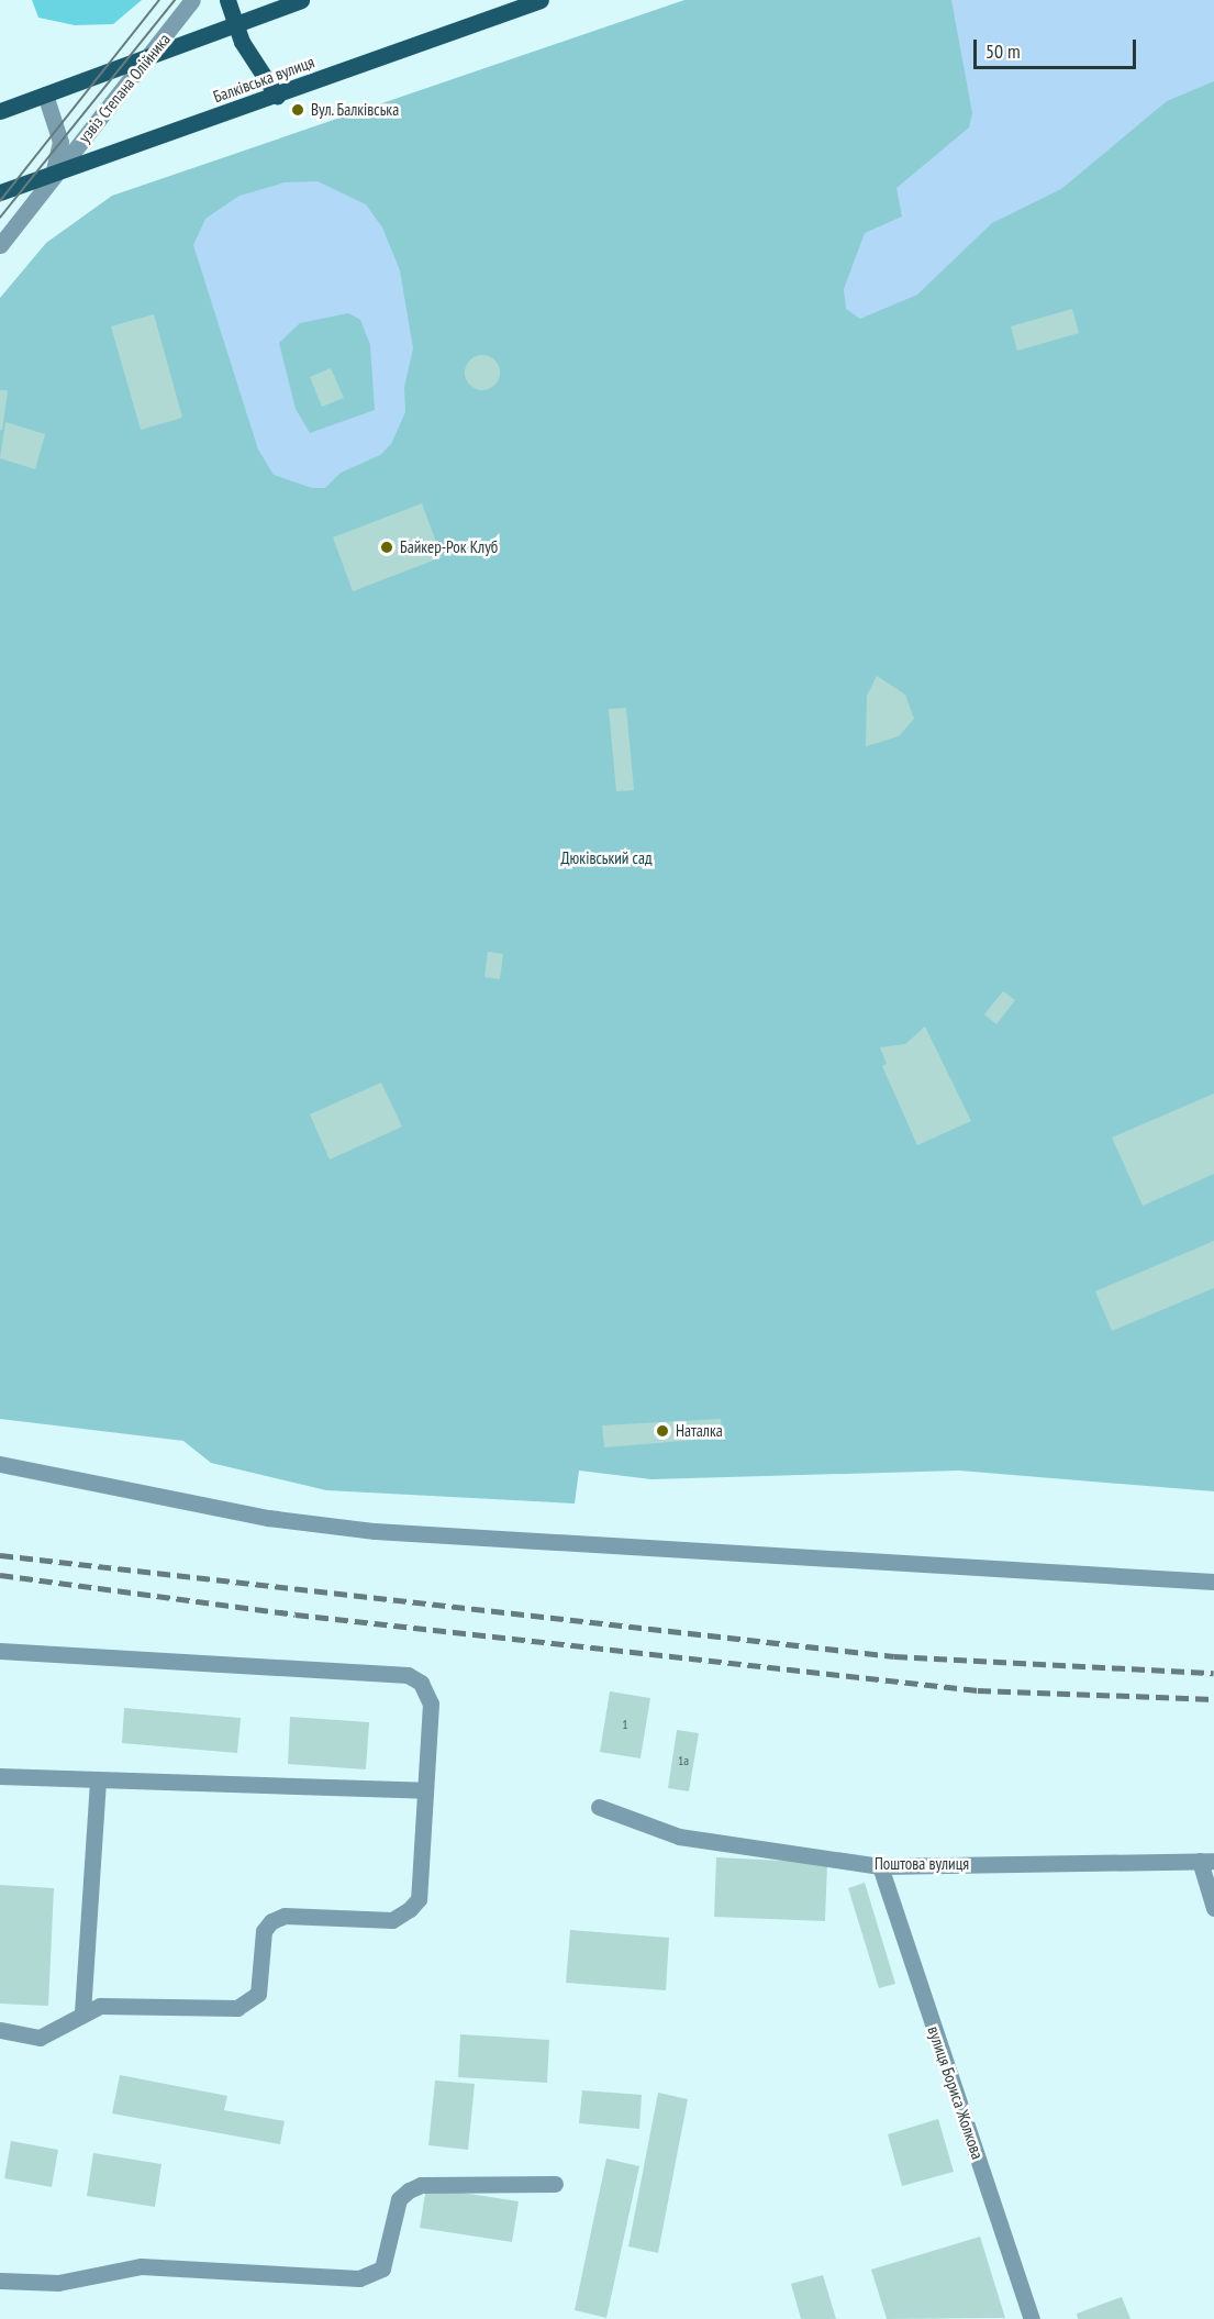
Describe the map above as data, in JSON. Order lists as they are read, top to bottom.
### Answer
{
  "streets": {
    "main road": ["Балківська вулиця"],
    "street": ["узвіз Степана Олійника", "Поштова вулиця", "вулиця Бориса Жолкова"]
  },
  "crossings": [
    ["Балківська вулиця", "узвіз Степана Олійника"],
    ["Поштова вулиця", "вулиця Бориса Жолкова"]
  ],
  "parks": ["Дюківський сад"],
  "places": ["Вул. Балківська", "Байкер-Рок Клуб", "Наталка"],
  "house_numbers": ["1", "1а"],
  "scale_bar": "50 m"
}
